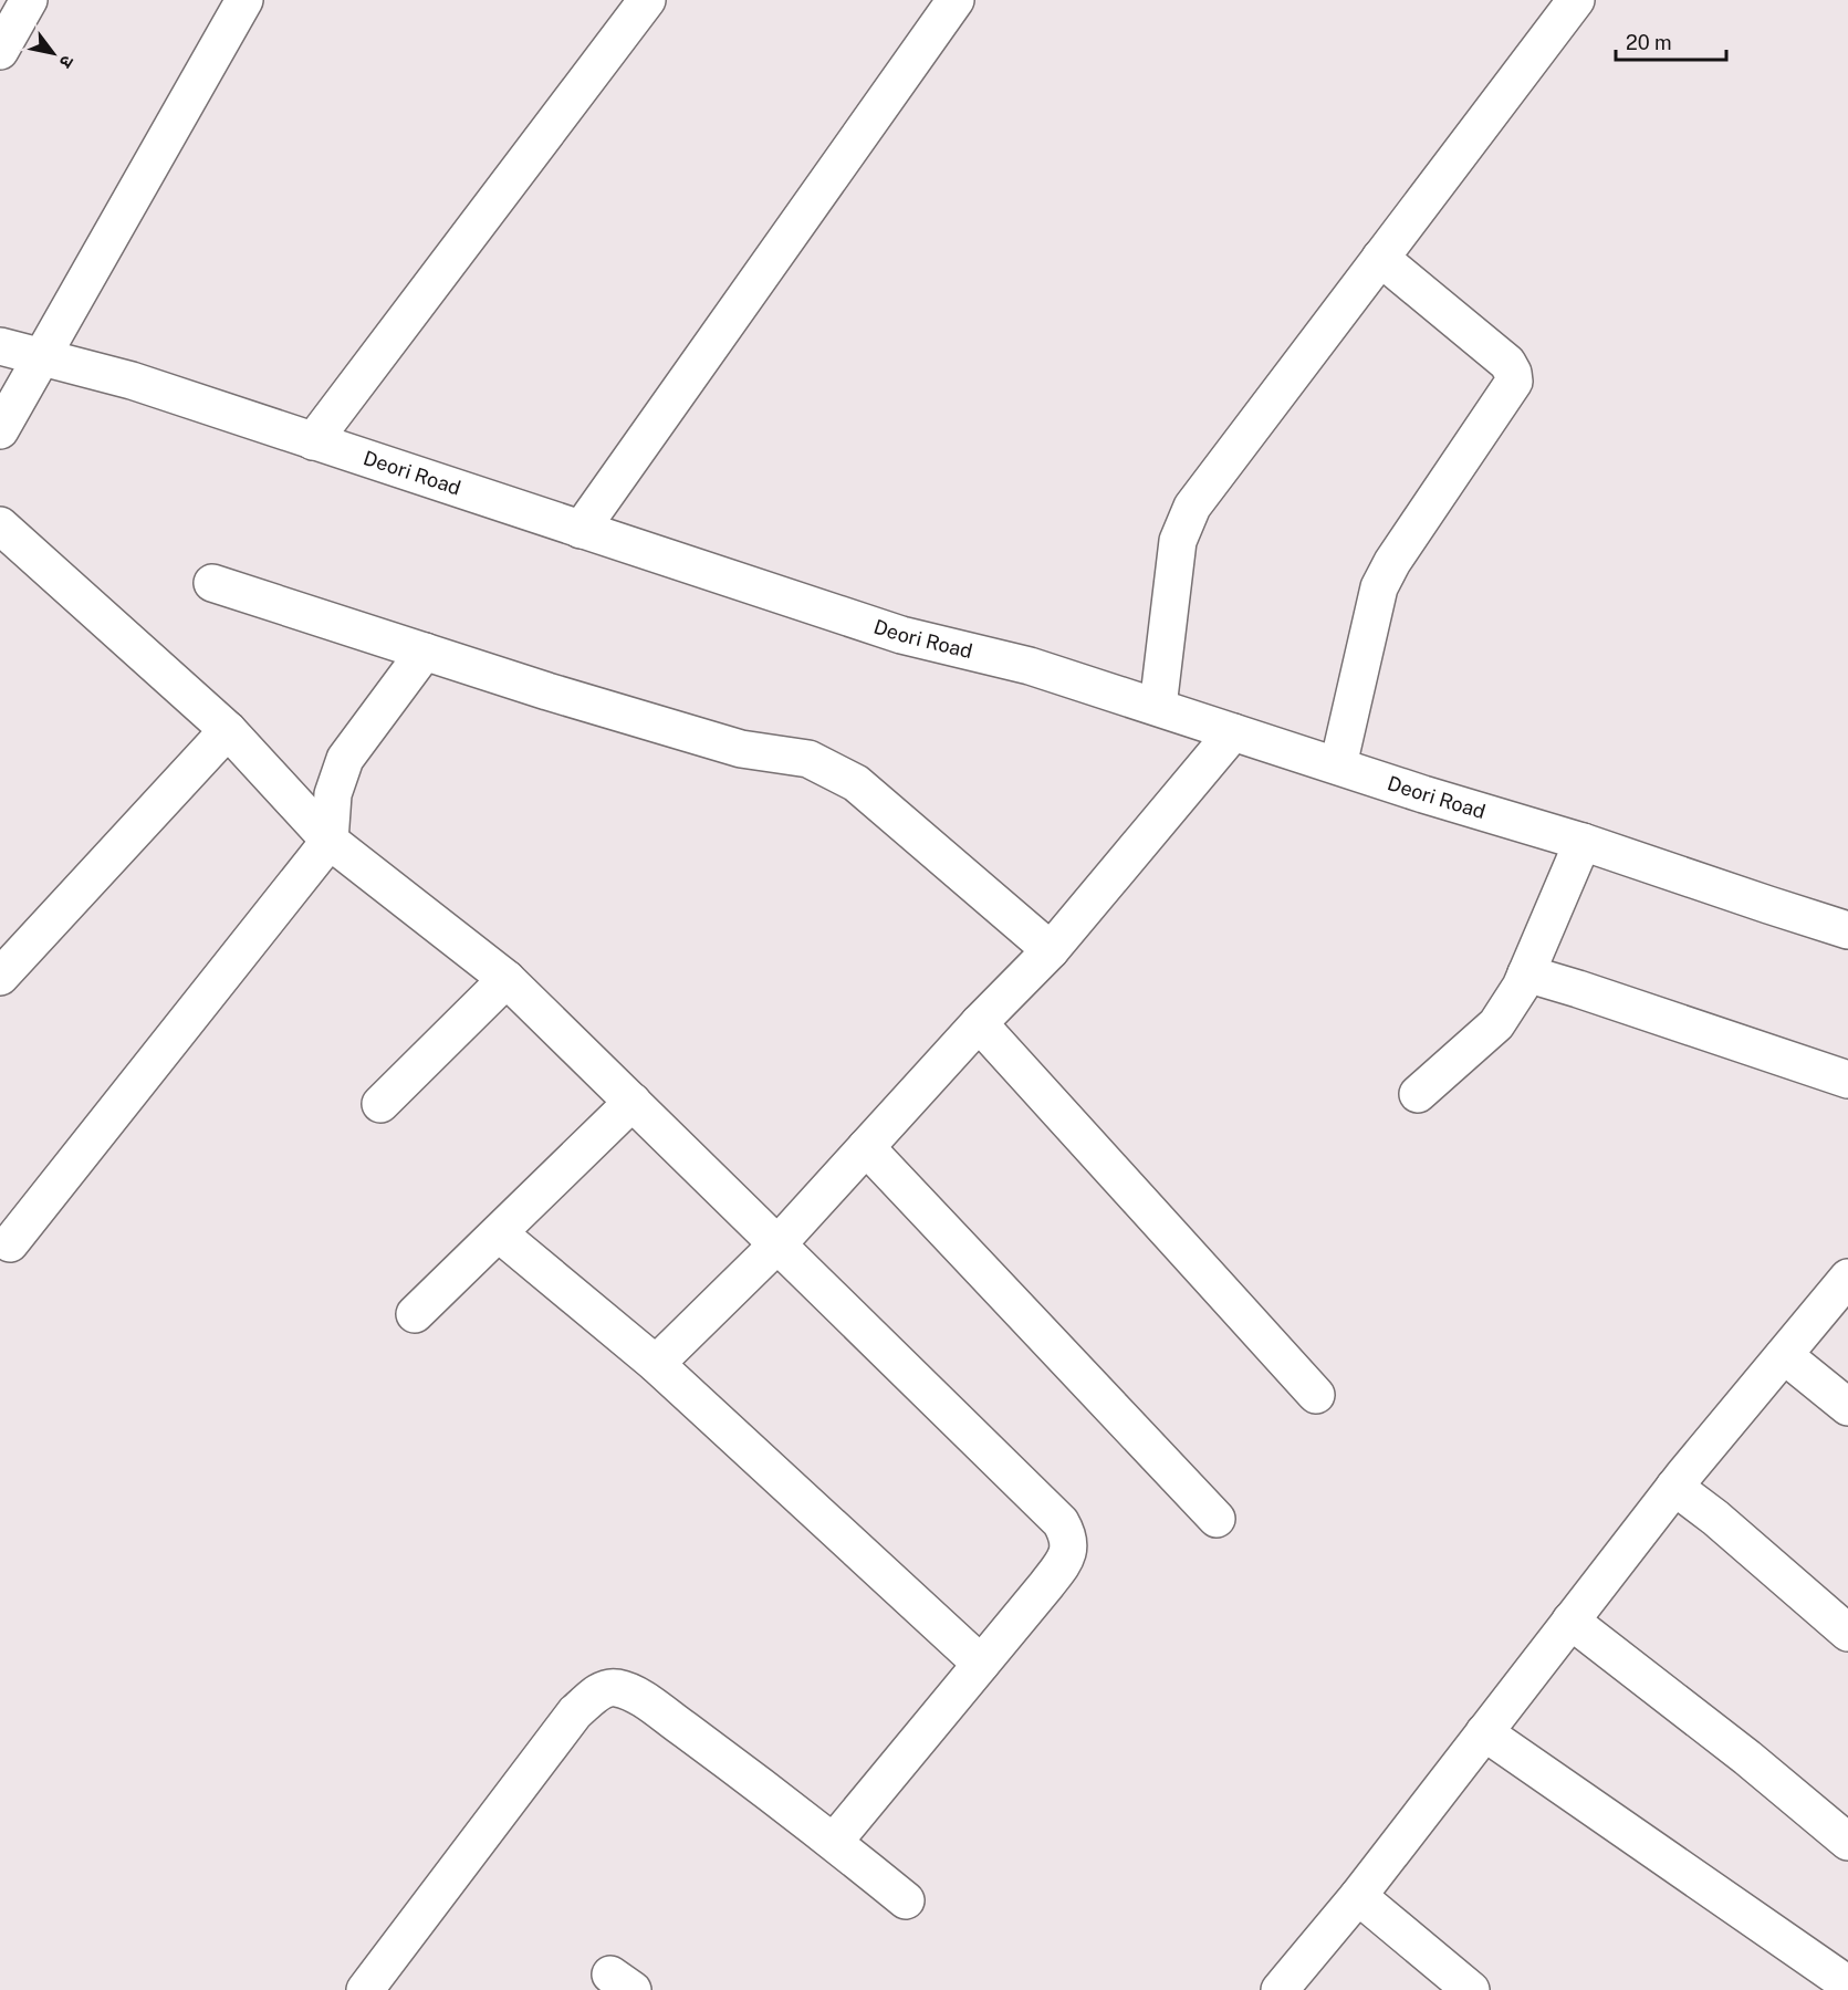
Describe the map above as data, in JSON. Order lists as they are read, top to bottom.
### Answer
{
  "streets": {
    "street": ["Deori Road"]
  },
  "scale_bar": "20 m",
  "north": "bottom right"
}
